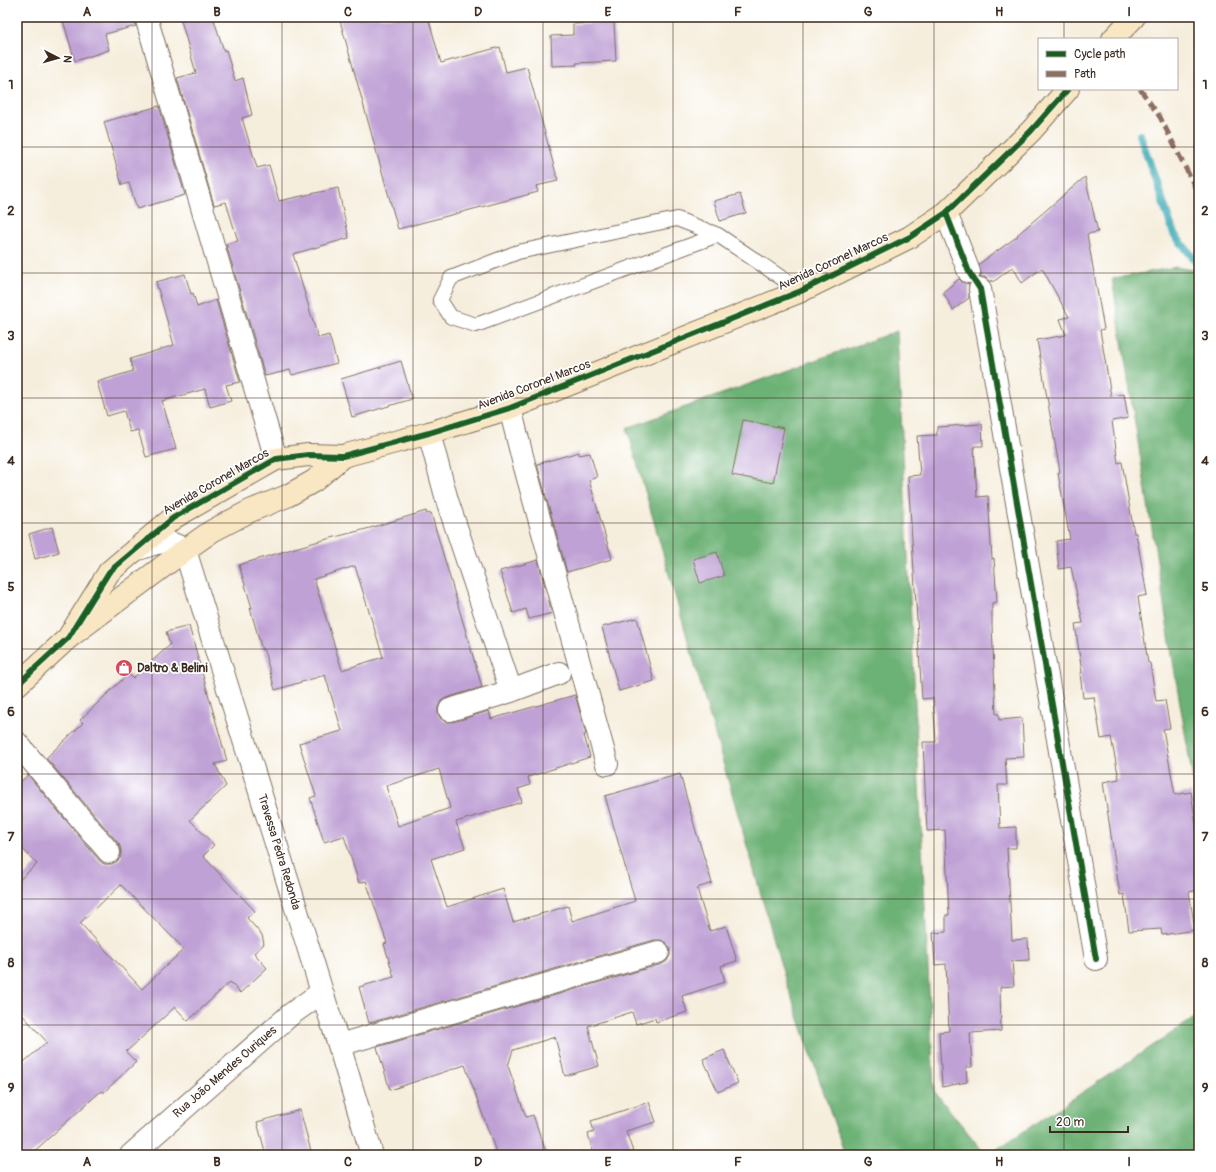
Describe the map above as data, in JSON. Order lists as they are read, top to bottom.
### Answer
{
  "streets": {
    "main road": ["Avenida Coronel Marcos"],
    "street": ["Travessa Pedra Redonda", "Rua João Mendes Ouriques"]
  },
  "crossings": [
    ["Avenida Coronel Marcos", "Travessa Pedra Redonda"],
    ["Travessa Pedra Redonda", "Rua João Mendes Ouriques"]
  ],
  "places": {
    "shop": ["Daltro & Belini"]
  },
  "legend": ["Cycle path", "Path"],
  "scale_bar": "20 m",
  "north": "right",
  "grid": {
    "columns": [
      "A",
      "B",
      "C",
      "D",
      "E",
      "F",
      "G",
      "H",
      "I"
    ],
    "rows": [
      "1",
      "2",
      "3",
      "4",
      "5",
      "6",
      "7",
      "8",
      "9"
    ]
  }
}
